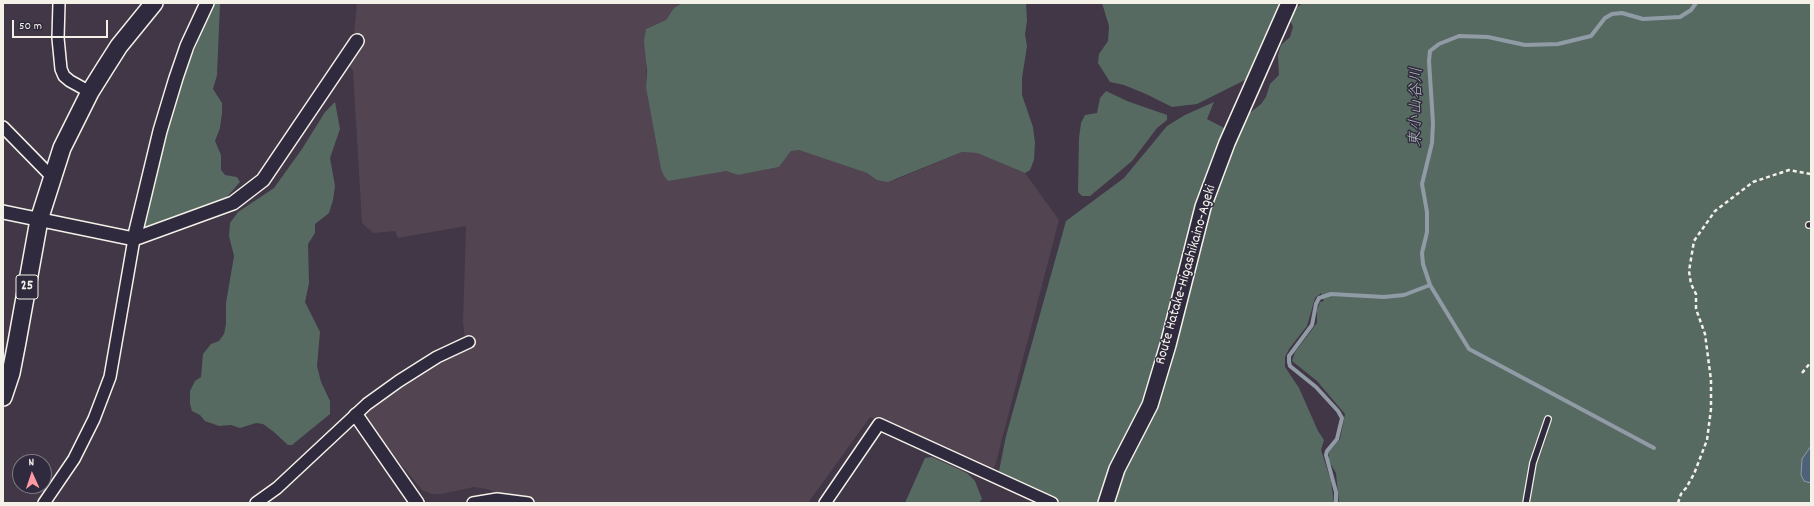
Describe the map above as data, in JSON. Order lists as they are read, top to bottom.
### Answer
{
  "streets": {
    "main road": ["Route Hatake-Higashikaino-Ageki", "25"]
  },
  "water": ["東小山谷川"],
  "scale_bar": "50 m",
  "north": "top"
}
